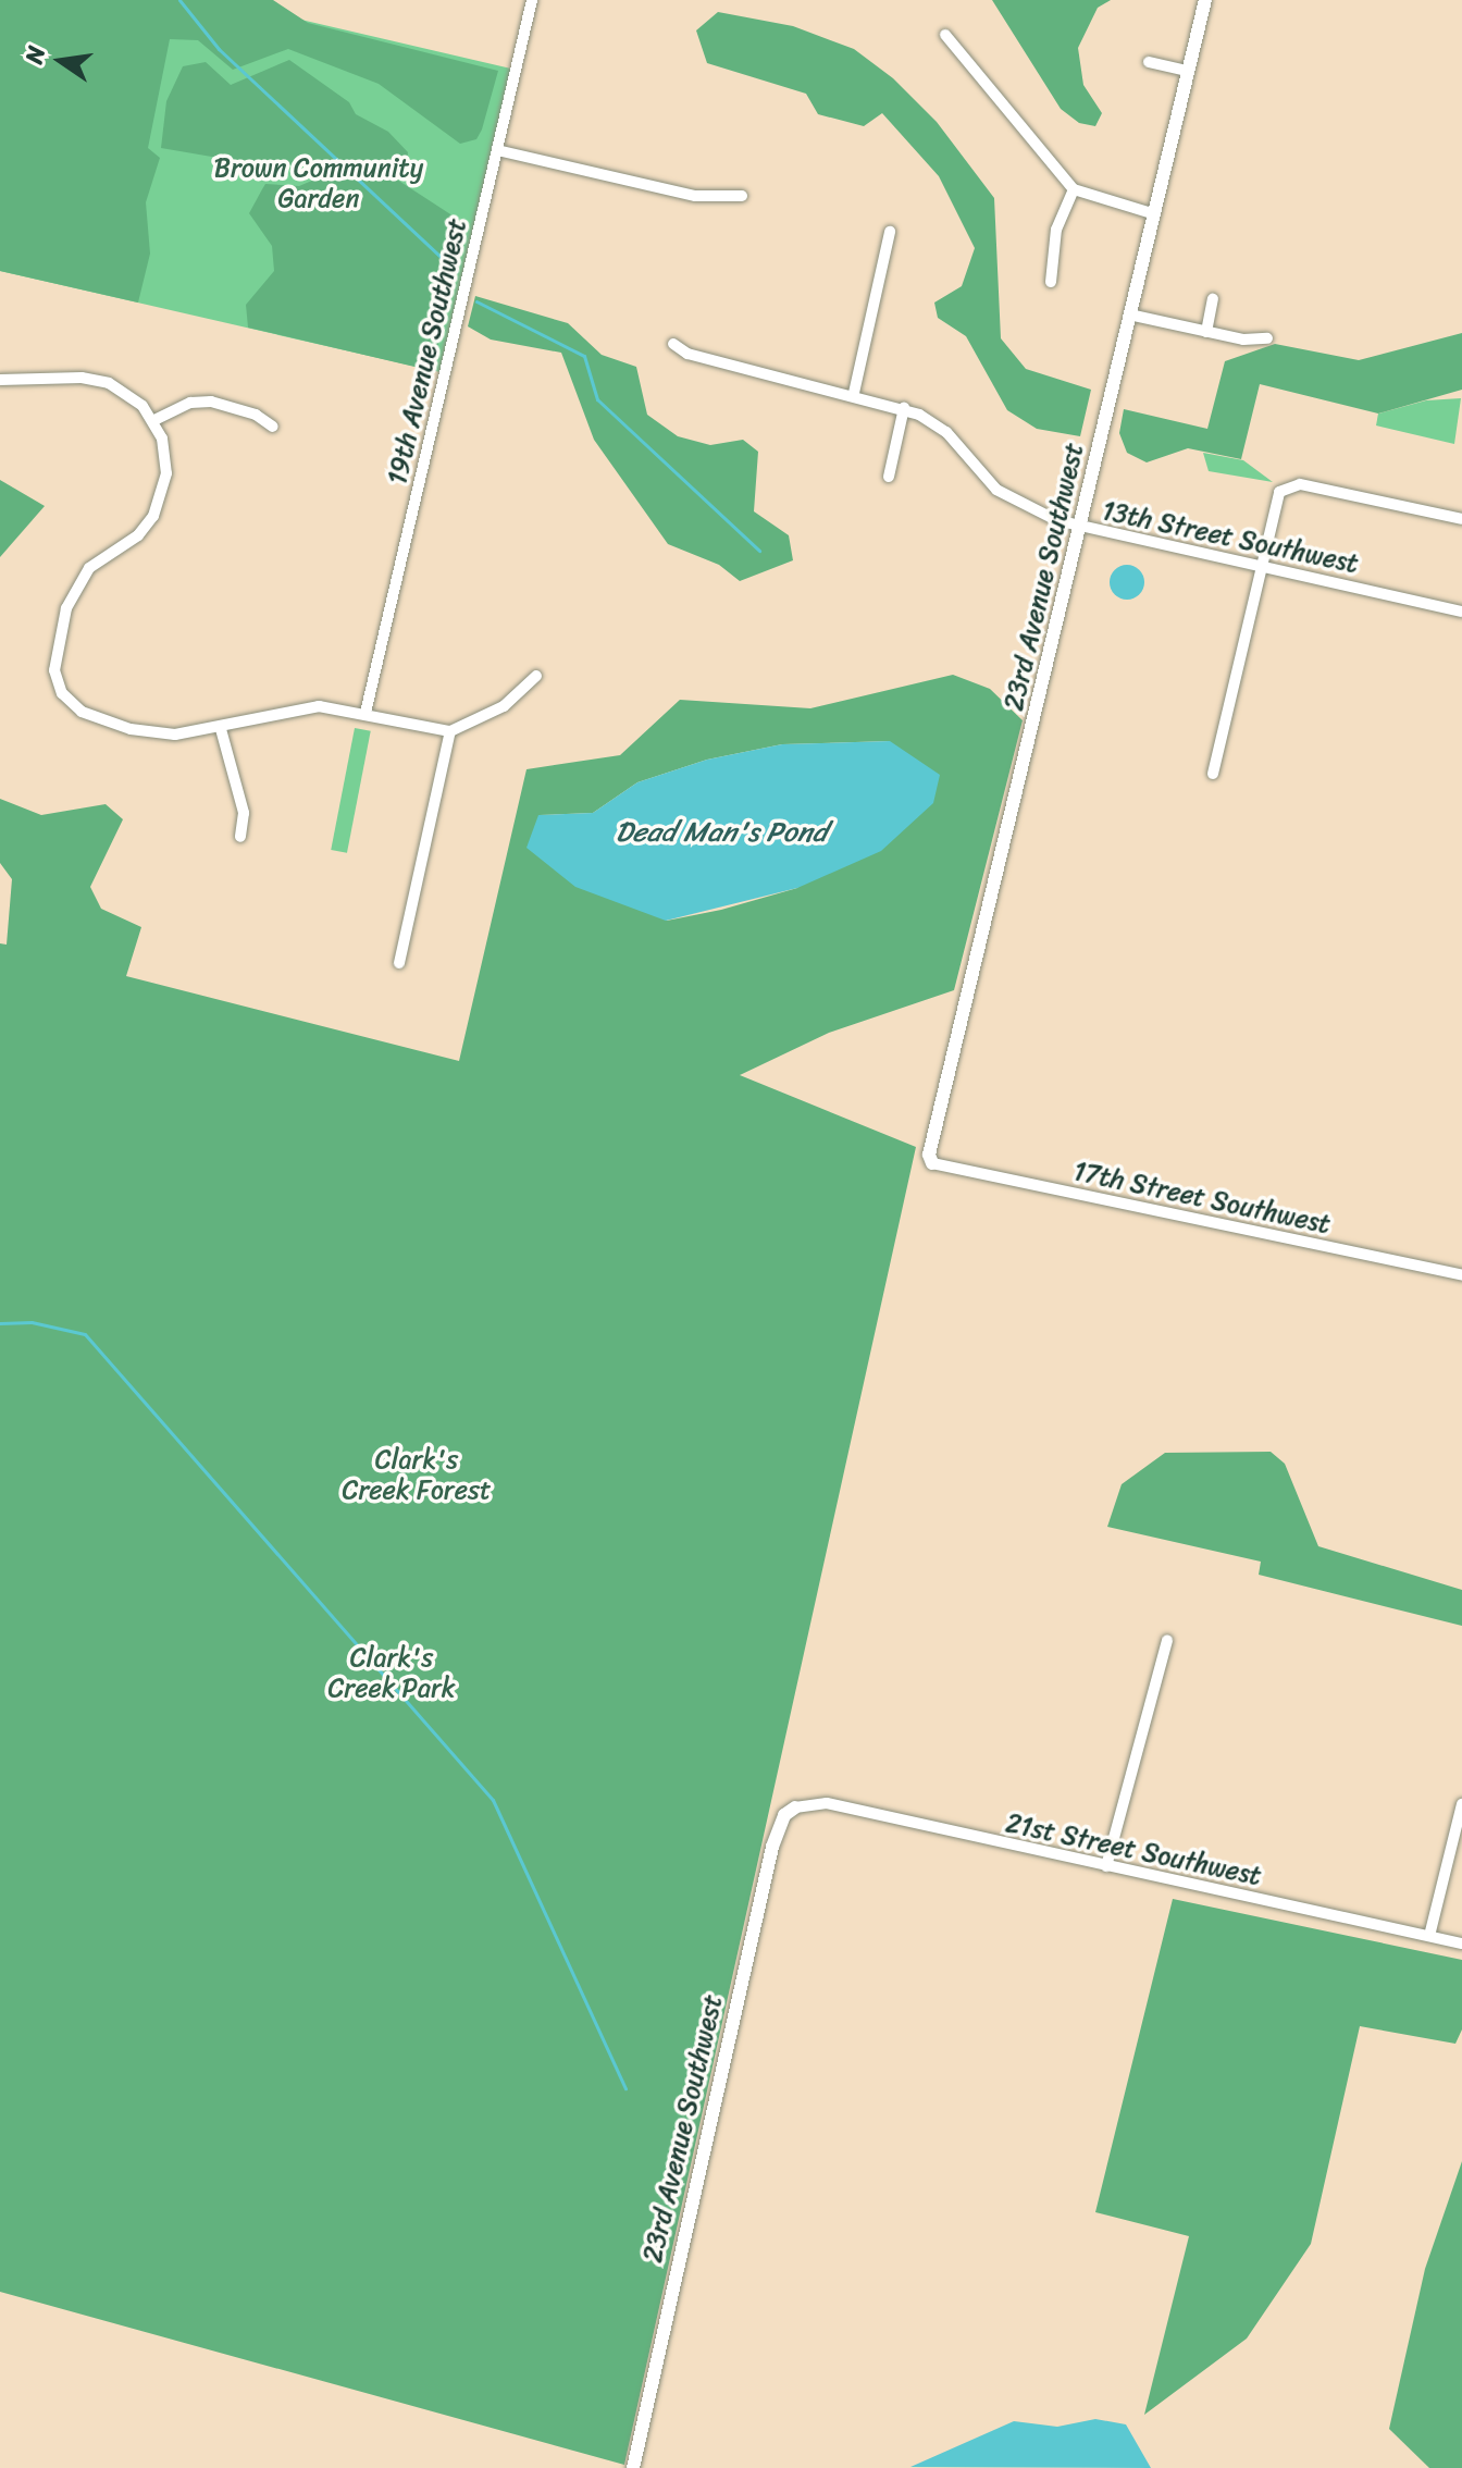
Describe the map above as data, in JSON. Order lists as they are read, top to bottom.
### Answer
{
  "streets": {
    "street": [
      "19th Avenue Southwest",
      "13th Street Southwest",
      "23rd Avenue Southwest",
      "17th Street Southwest",
      "21st Street Southwest"
    ]
  },
  "crossings": [
    ["13th Street Southwest", "23rd Avenue Southwest"],
    ["23rd Avenue Southwest", "17th Street Southwest"],
    ["23rd Avenue Southwest", "21st Street Southwest"]
  ],
  "water": ["Dead Man's Pond"],
  "parks": ["Brown Community Garden", "Clark's Creek Forest", "Clark's Creek Park"],
  "north": "left"
}
